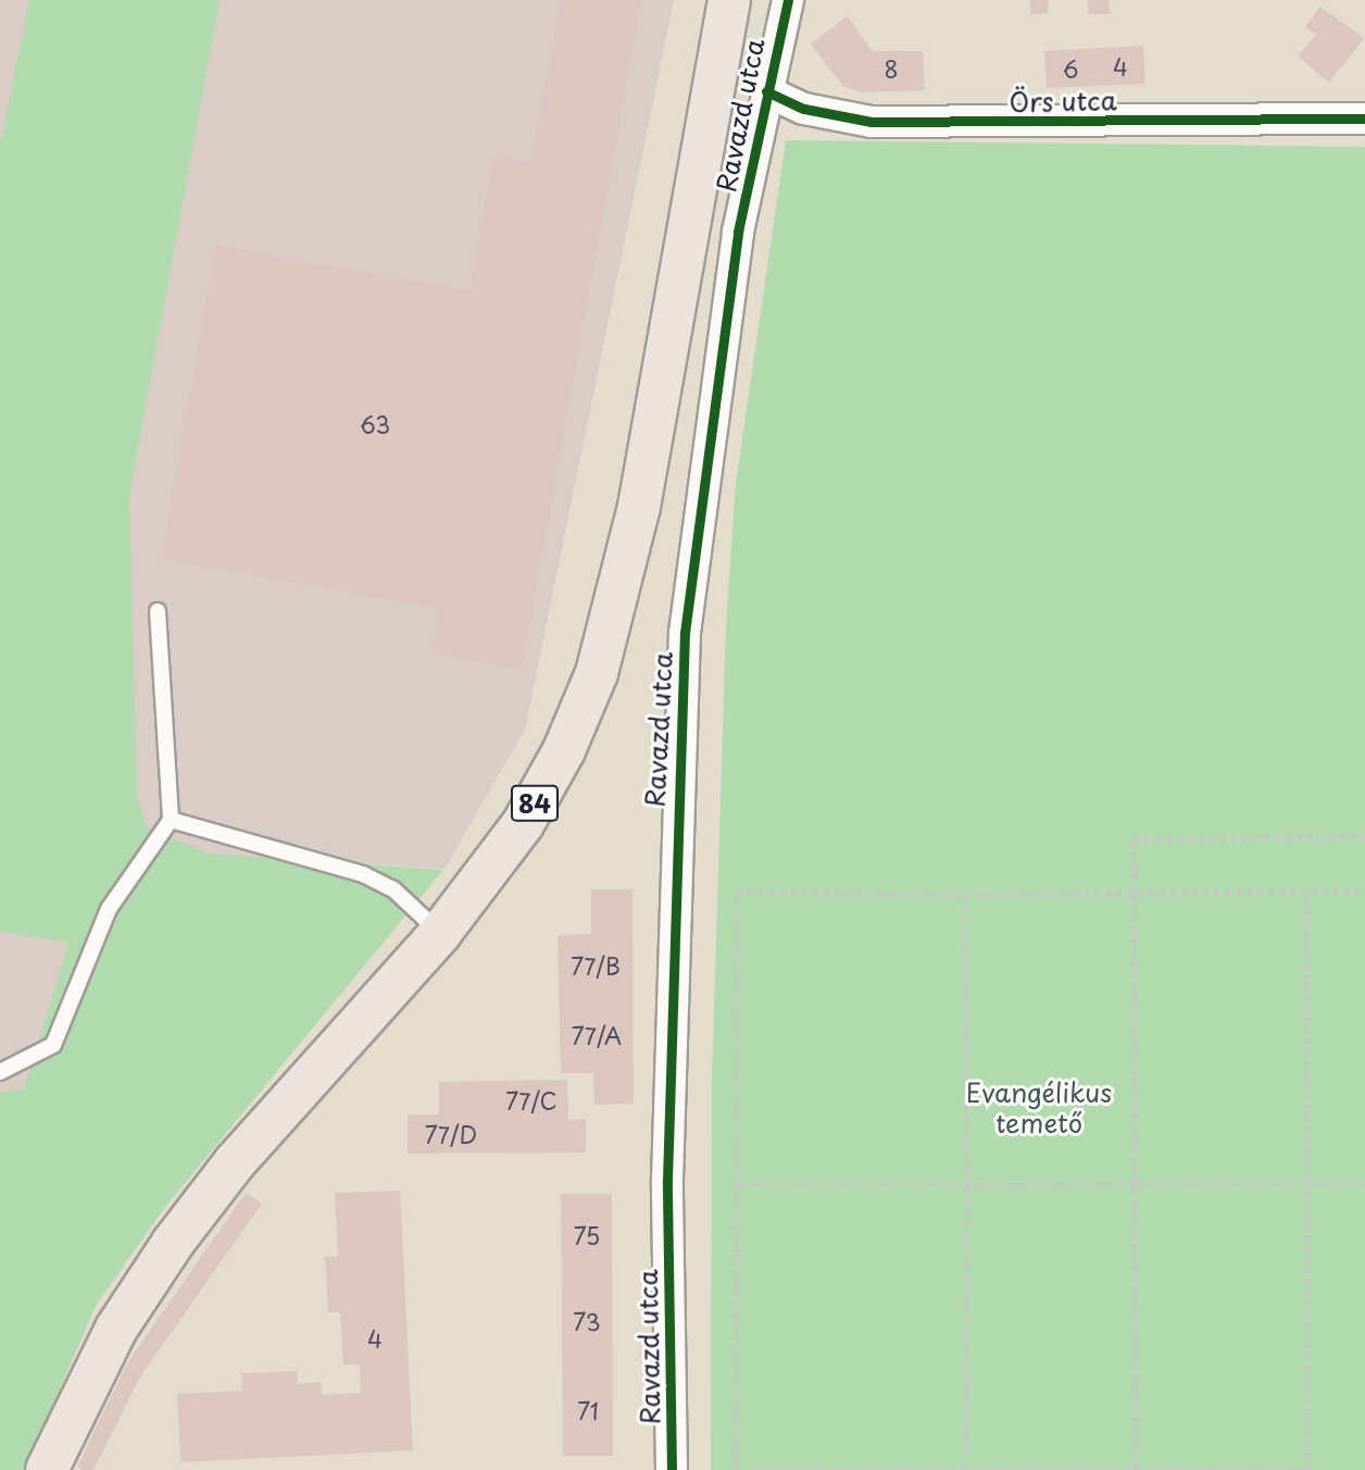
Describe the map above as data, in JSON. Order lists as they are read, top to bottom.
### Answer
{
  "streets": {
    "main road": ["84"],
    "street": ["Örs utca", "Ravazd utca"]
  },
  "crossings": [
    ["Örs utca", "Ravazd utca"]
  ],
  "parks": ["Evangélikus temető"],
  "house_numbers": [
    "4",
    "8",
    "6",
    "63",
    "77/B",
    "77/A",
    "77/C",
    "77/D",
    "75",
    "73",
    "4",
    "71"
  ]
}
